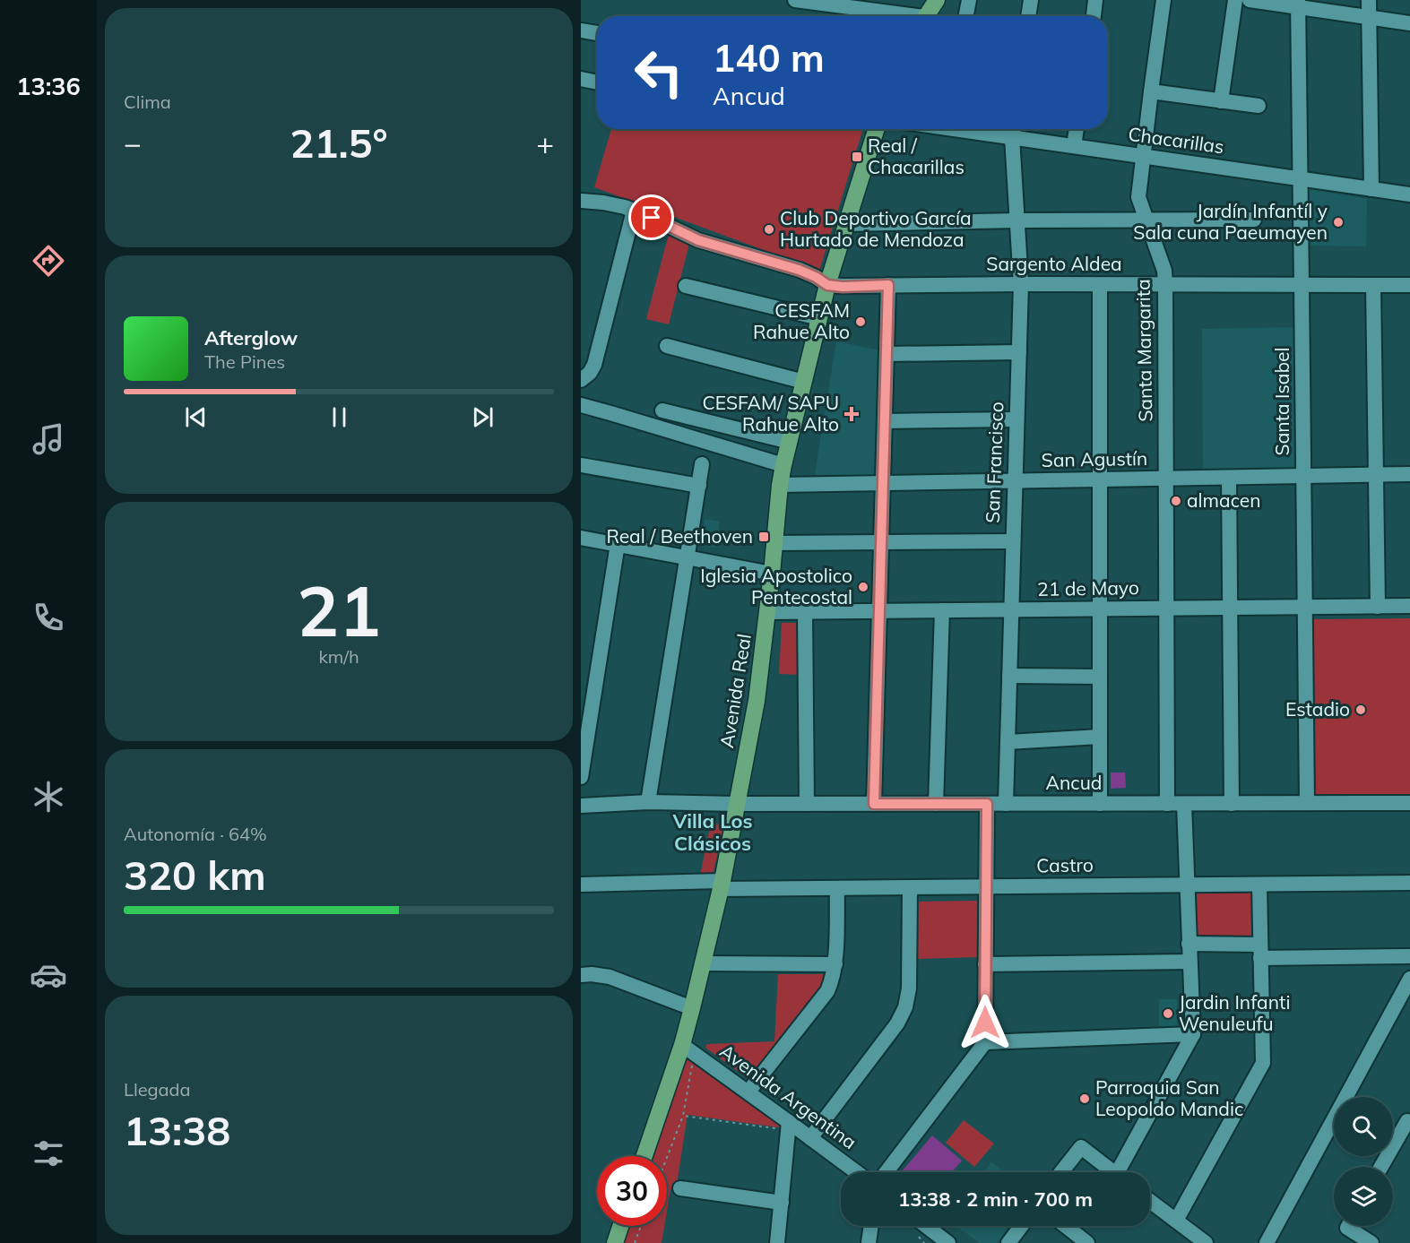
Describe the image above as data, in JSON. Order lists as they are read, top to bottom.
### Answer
{
  "streets": {
    "main road": ["Avenida Real"],
    "street": [
      "Chacarillas",
      "Sargento Aldea",
      "Santa Margarita",
      "Santa Isabel",
      "San Agustín",
      "San Francisco",
      "21 de Mayo",
      "Ancud",
      "Castro",
      "Avenida Argentina"
    ]
  },
  "crossings": [
    ["Chacarillas", "Santa Margarita"],
    ["Chacarillas", "Santa Isabel"],
    ["Chacarillas", "San Francisco"],
    ["Sargento Aldea", "Santa Margarita"],
    ["Sargento Aldea", "Santa Isabel"],
    ["Sargento Aldea", "San Francisco"],
    ["Sargento Aldea", "Avenida Real"],
    ["Santa Margarita", "San Agustín"],
    ["Santa Margarita", "21 de Mayo"],
    ["Santa Margarita", "Ancud"],
    ["Santa Isabel", "San Agustín"],
    ["Santa Isabel", "21 de Mayo"],
    ["Santa Isabel", "Ancud"],
    ["San Agustín", "San Francisco"],
    ["San Agustín", "Avenida Real"],
    ["San Francisco", "21 de Mayo"],
    ["San Francisco", "Ancud"],
    ["21 de Mayo", "Avenida Real"],
    ["Avenida Real", "Ancud"],
    ["Avenida Real", "Castro"],
    ["Avenida Real", "Avenida Argentina"]
  ],
  "districts": ["Villa Los Clásicos"],
  "places": {
    "transit": ["Real / Chacarillas", "Real / Beethoven"],
    "other": [
      "Jardín Infantíl y Sala cuna Paeumayen",
      "Club Deportivo García Hurtado de Mendoza",
      "CESFAM Rahue Alto",
      "almacen",
      "Iglesia Apostolico Pentecostal",
      "Estadio",
      "Jardin Infanti Wenuleufu",
      "Parroquia San Leopoldo Mandic"
    ],
    "health": ["CESFAM/ SAPU Rahue Alto"]
  },
  "page": {
    "tabs": "13:36",
    "tile": [
      "Clima",
      ["21", "km/h"],
      ["Autonomía · 64%", "320 km"],
      ["Llegada", "13:38"]
    ],
    "turn": ["140 m", "Ancud"],
    "heat": ["−", "21.5°", "+"],
    "song": ["Afterglow", "The Pines"],
    "limit": "30",
    "trip": "13:38 · 2 min · 700 m"
  }
}
